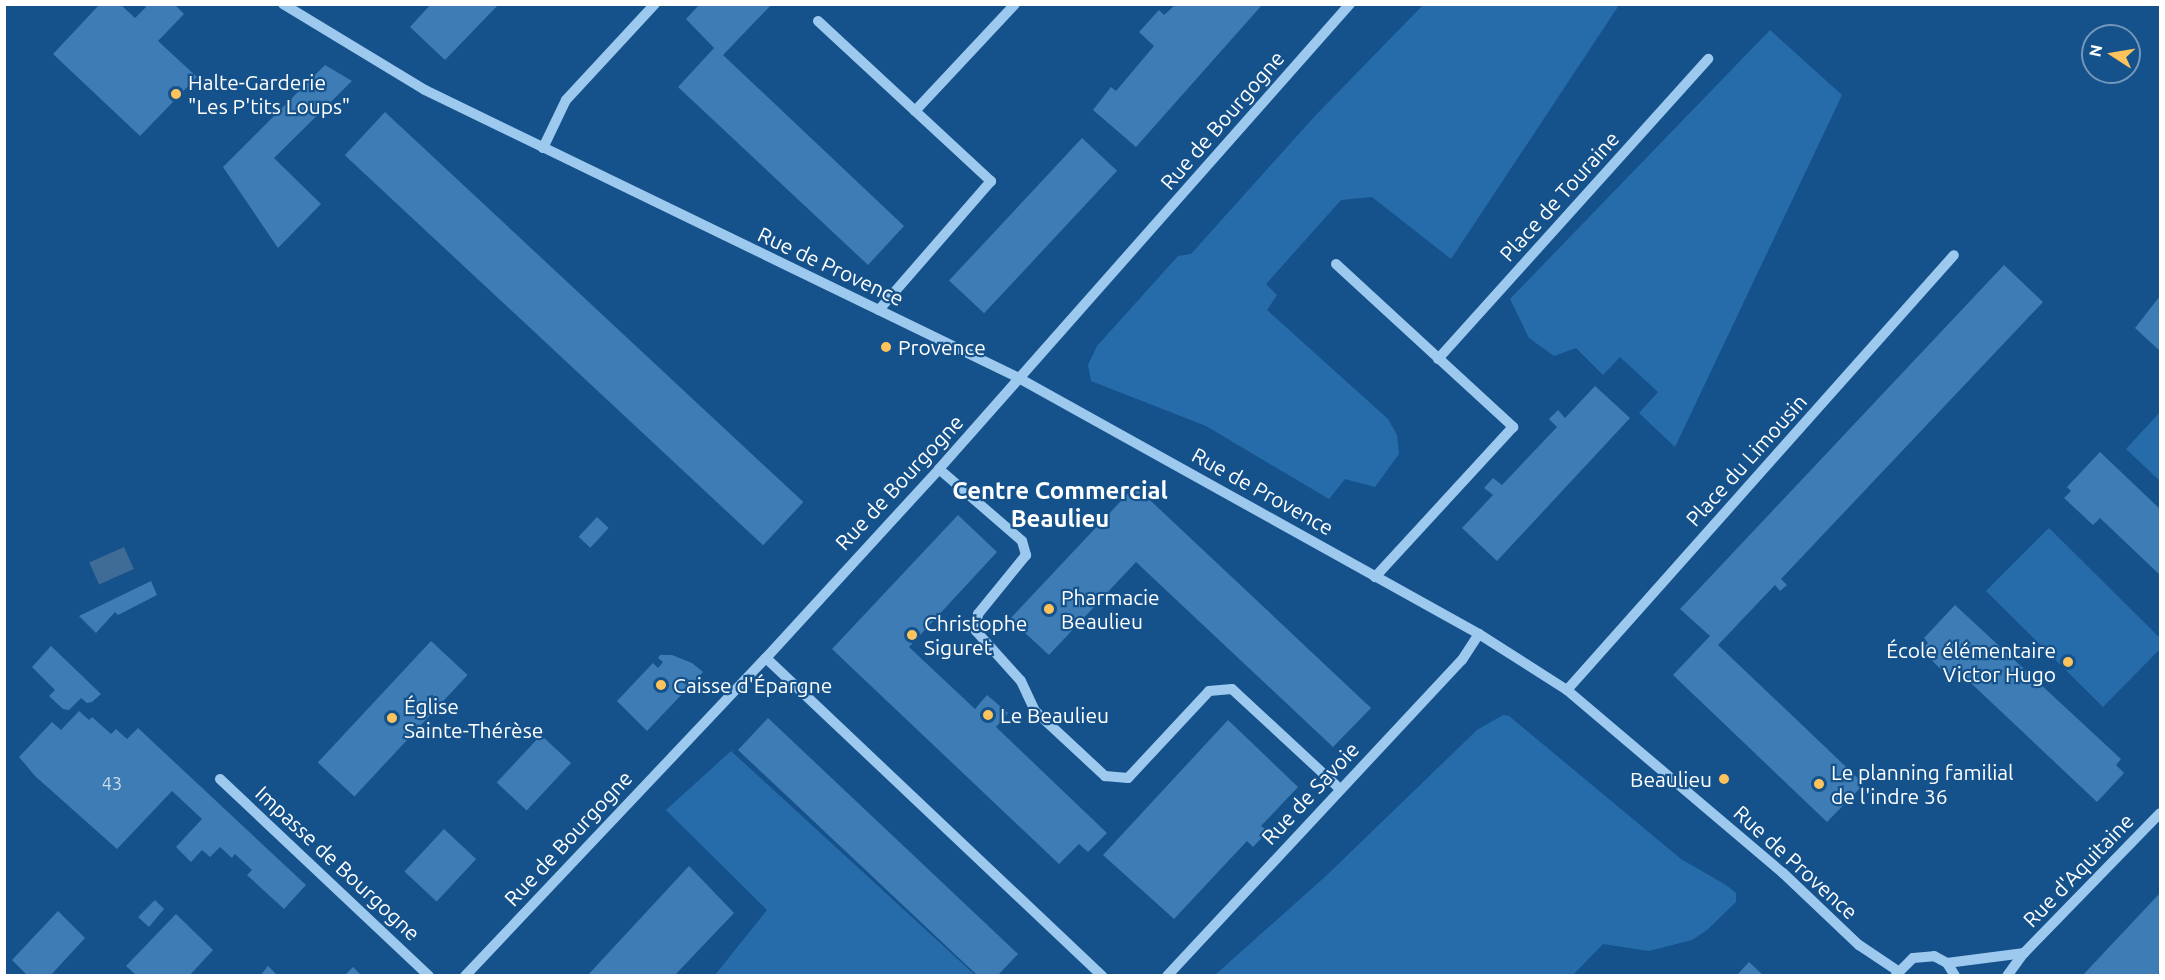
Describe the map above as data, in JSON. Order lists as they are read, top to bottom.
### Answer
{
  "streets": {
    "street": [
      "Rue de Bourgogne",
      "Place de Touraine",
      "Rue de Provence",
      "Place du Limousin",
      "Rue de Savoie",
      "Impasse de Bourgogne",
      "Rue d'Aquitaine"
    ]
  },
  "crossings": [
    ["Rue de Bourgogne", "Rue de Provence"],
    ["Rue de Provence", "Place du Limousin"],
    ["Rue de Provence", "Rue de Savoie"],
    ["Rue de Provence", "Rue d'Aquitaine"]
  ],
  "districts": ["Centre Commercial Beaulieu"],
  "places": [
    "Halte-Garderie \"Les P'tits Loups\"",
    "Provence",
    "Pharmacie Beaulieu",
    "Christophe Siguret",
    "École élémentaire Victor Hugo",
    "Caisse d'Épargne",
    "Le Beaulieu",
    "Église Sainte-Thérèse",
    "Beaulieu",
    "Le planning familial de l'indre 36"
  ],
  "house_numbers": ["43"],
  "north": "left"
}
